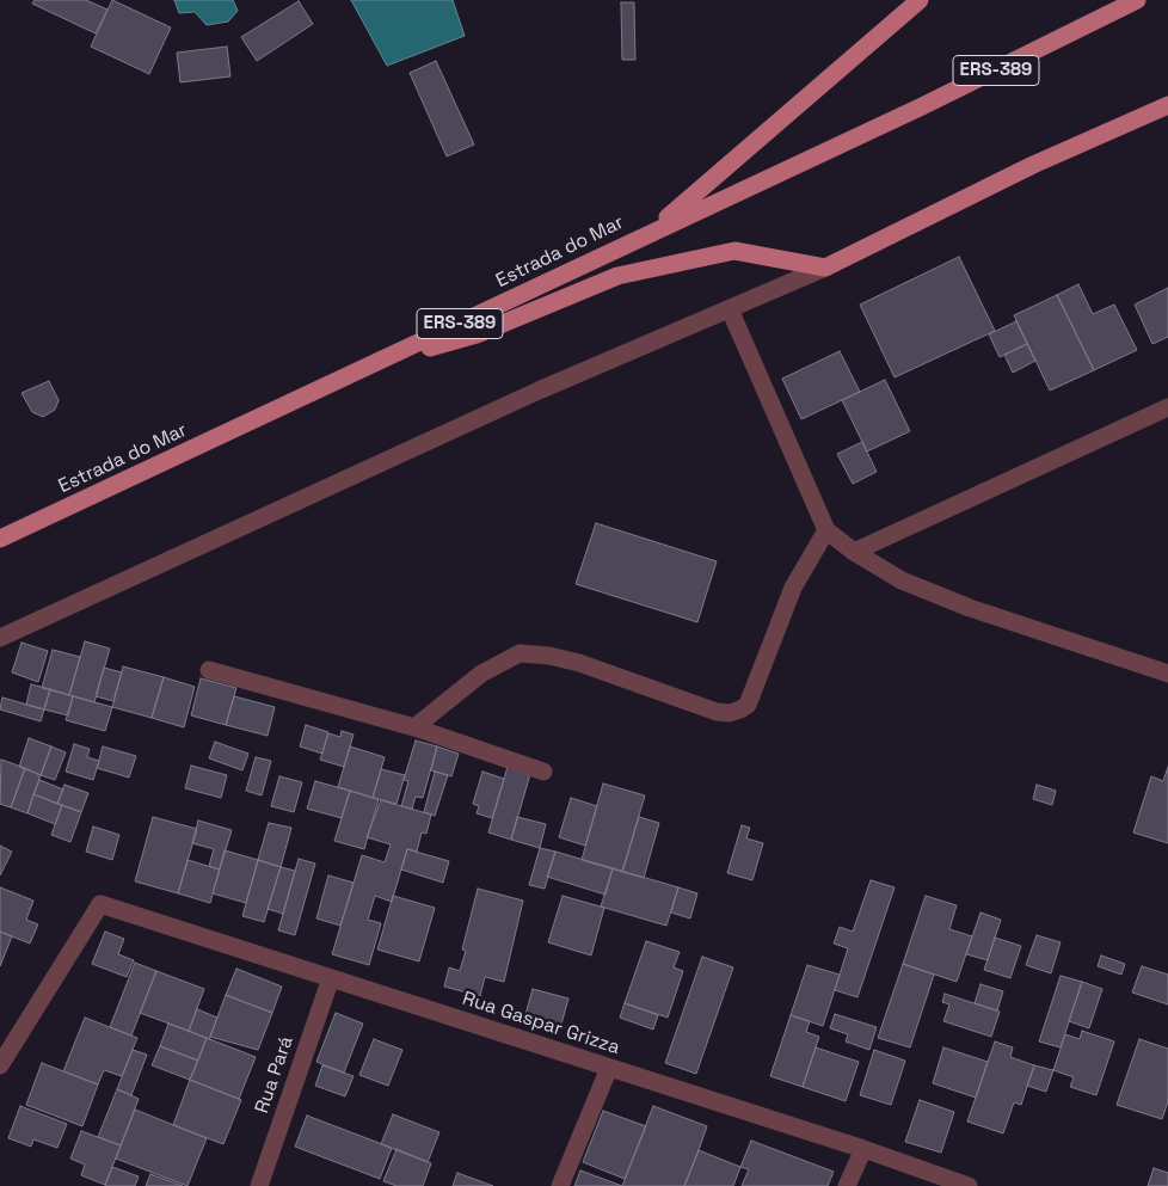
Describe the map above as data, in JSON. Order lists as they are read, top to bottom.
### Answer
{
  "streets": {
    "main road": ["ERS-389", "Estrada do Mar"],
    "street": ["Rua Gaspar Grizza", "Rua Pará"]
  },
  "crossings": [
    ["Rua Gaspar Grizza", "Rua Pará"]
  ]
}
